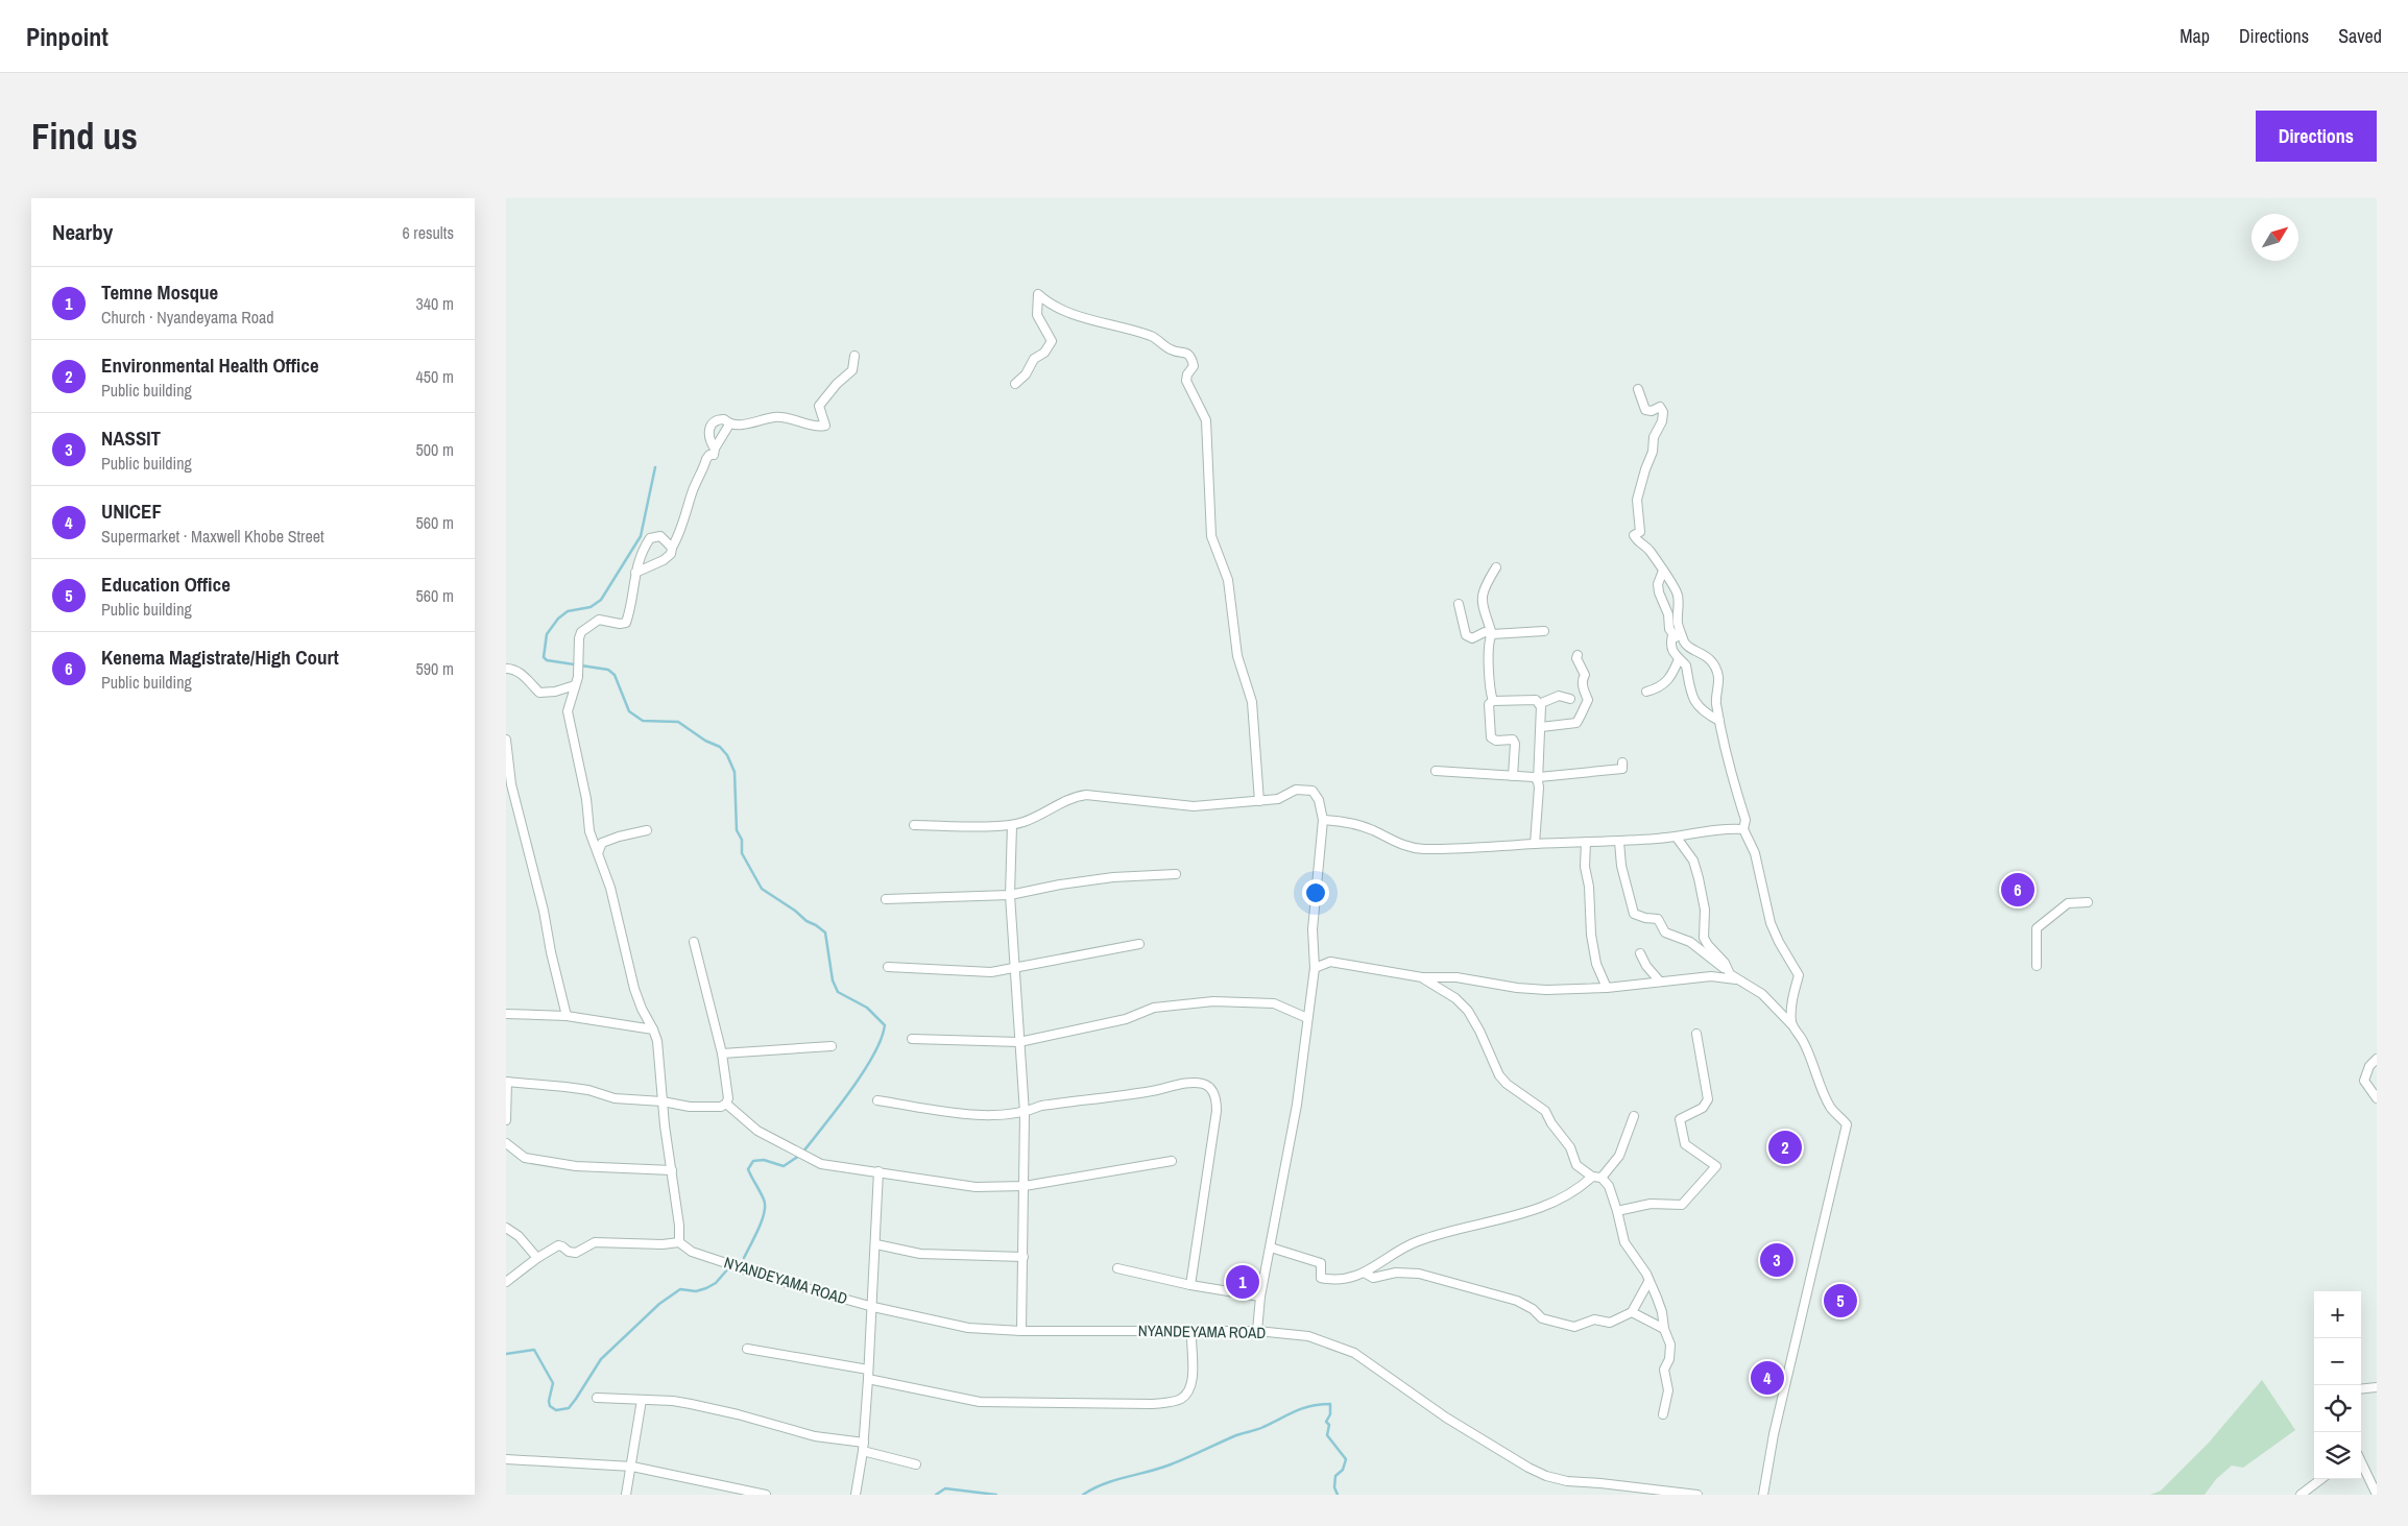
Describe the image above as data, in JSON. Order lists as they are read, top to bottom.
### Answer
{
  "streets": {
    "street": ["NYANDEYAMA ROAD"]
  },
  "north": "top right",
  "page": {
    "header": "Pinpoint",
    "nav": ["Map", "Directions", "Saved"],
    "buttons": "Directions",
    "title": "Find us",
    "heading": ["Nearby", "6 results"],
    "list": [
      {
        "mark": "1",
        "name": "Temne Mosque",
        "note": "Church · Nyandeyama Road",
        "value": "340 m"
      },
      {
        "mark": "2",
        "name": "Environmental Health Office",
        "note": "Public building",
        "value": "450 m"
      },
      {
        "mark": "3",
        "name": "NASSIT",
        "note": "Public building",
        "value": "500 m"
      },
      {
        "mark": "4",
        "name": "UNICEF",
        "note": "Supermarket · Maxwell Khobe Street",
        "value": "560 m"
      },
      {
        "mark": "5",
        "name": "Education Office",
        "note": "Public building",
        "value": "560 m"
      },
      {
        "mark": "6",
        "name": "Kenema Magistrate/High Court",
        "note": "Public building",
        "value": "590 m"
      }
    ],
    "pins": [
      "6",
      "2",
      "3",
      "1",
      "5",
      "4"
    ],
    "map_buttons": ["+", "−"]
  }
}
